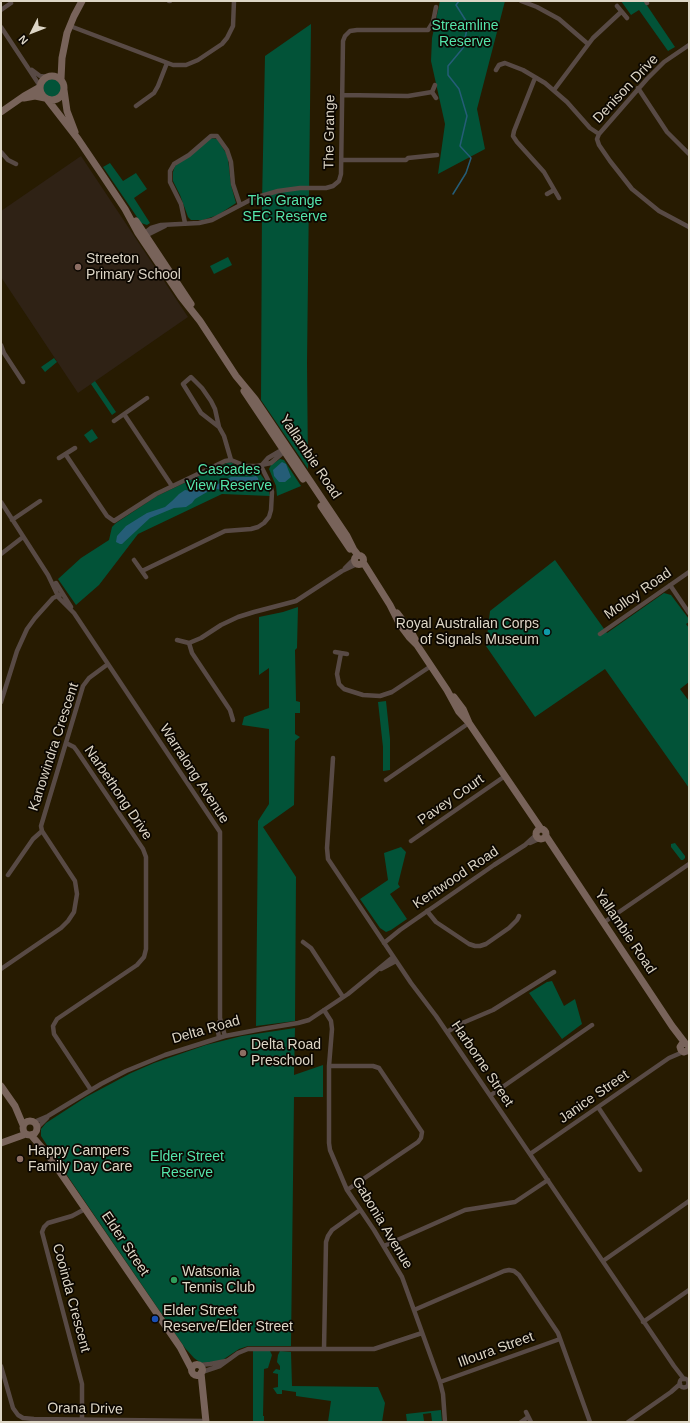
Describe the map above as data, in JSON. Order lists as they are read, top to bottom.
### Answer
{
  "streets": {
    "street": [
      "Denison Drive",
      "The Grange",
      "Yallambie Road",
      "Molloy Road",
      "Kanowindra Crescent",
      "Warralong Avenue",
      "Narbethong Drive",
      "Pavey Court",
      "Kentwood Road",
      "Delta Road",
      "Harborne Street",
      "Janice Street",
      "Gabonia Avenue",
      "Elder Street",
      "Cooinda Crescent",
      "Illoura Street",
      "Orana Drive"
    ]
  },
  "crossings": [
    ["The Grange", "Yallambie Road"],
    ["Yallambie Road", "Pavey Court"],
    ["Yallambie Road", "Kentwood Road"],
    ["Yallambie Road", "Janice Street"],
    ["Kanowindra Crescent", "Warralong Avenue"],
    ["Kanowindra Crescent", "Narbethong Drive"],
    ["Warralong Avenue", "Delta Road"],
    ["Narbethong Drive", "Delta Road"],
    ["Kentwood Road", "Harborne Street"],
    ["Delta Road", "Harborne Street"],
    ["Delta Road", "Gabonia Avenue"],
    ["Delta Road", "Elder Street"],
    ["Harborne Street", "Janice Street"],
    ["Gabonia Avenue", "Illoura Street"],
    ["Elder Street", "Cooinda Crescent"],
    ["Cooinda Crescent", "Orana Drive"]
  ],
  "parks": [
    "Streamline Reserve",
    "The Grange SEC Reserve",
    "Cascades View Reserve",
    "Elder Street Reserve"
  ],
  "places": [
    "Streeton Primary School",
    "Royal Australian Corps of Signals Museum",
    "Delta Road Preschool",
    "Happy Campers Family Day Care",
    "Watsonia Tennis Club",
    "Elder Street Reserve/Elder Street"
  ],
  "north": "bottom left"
}
